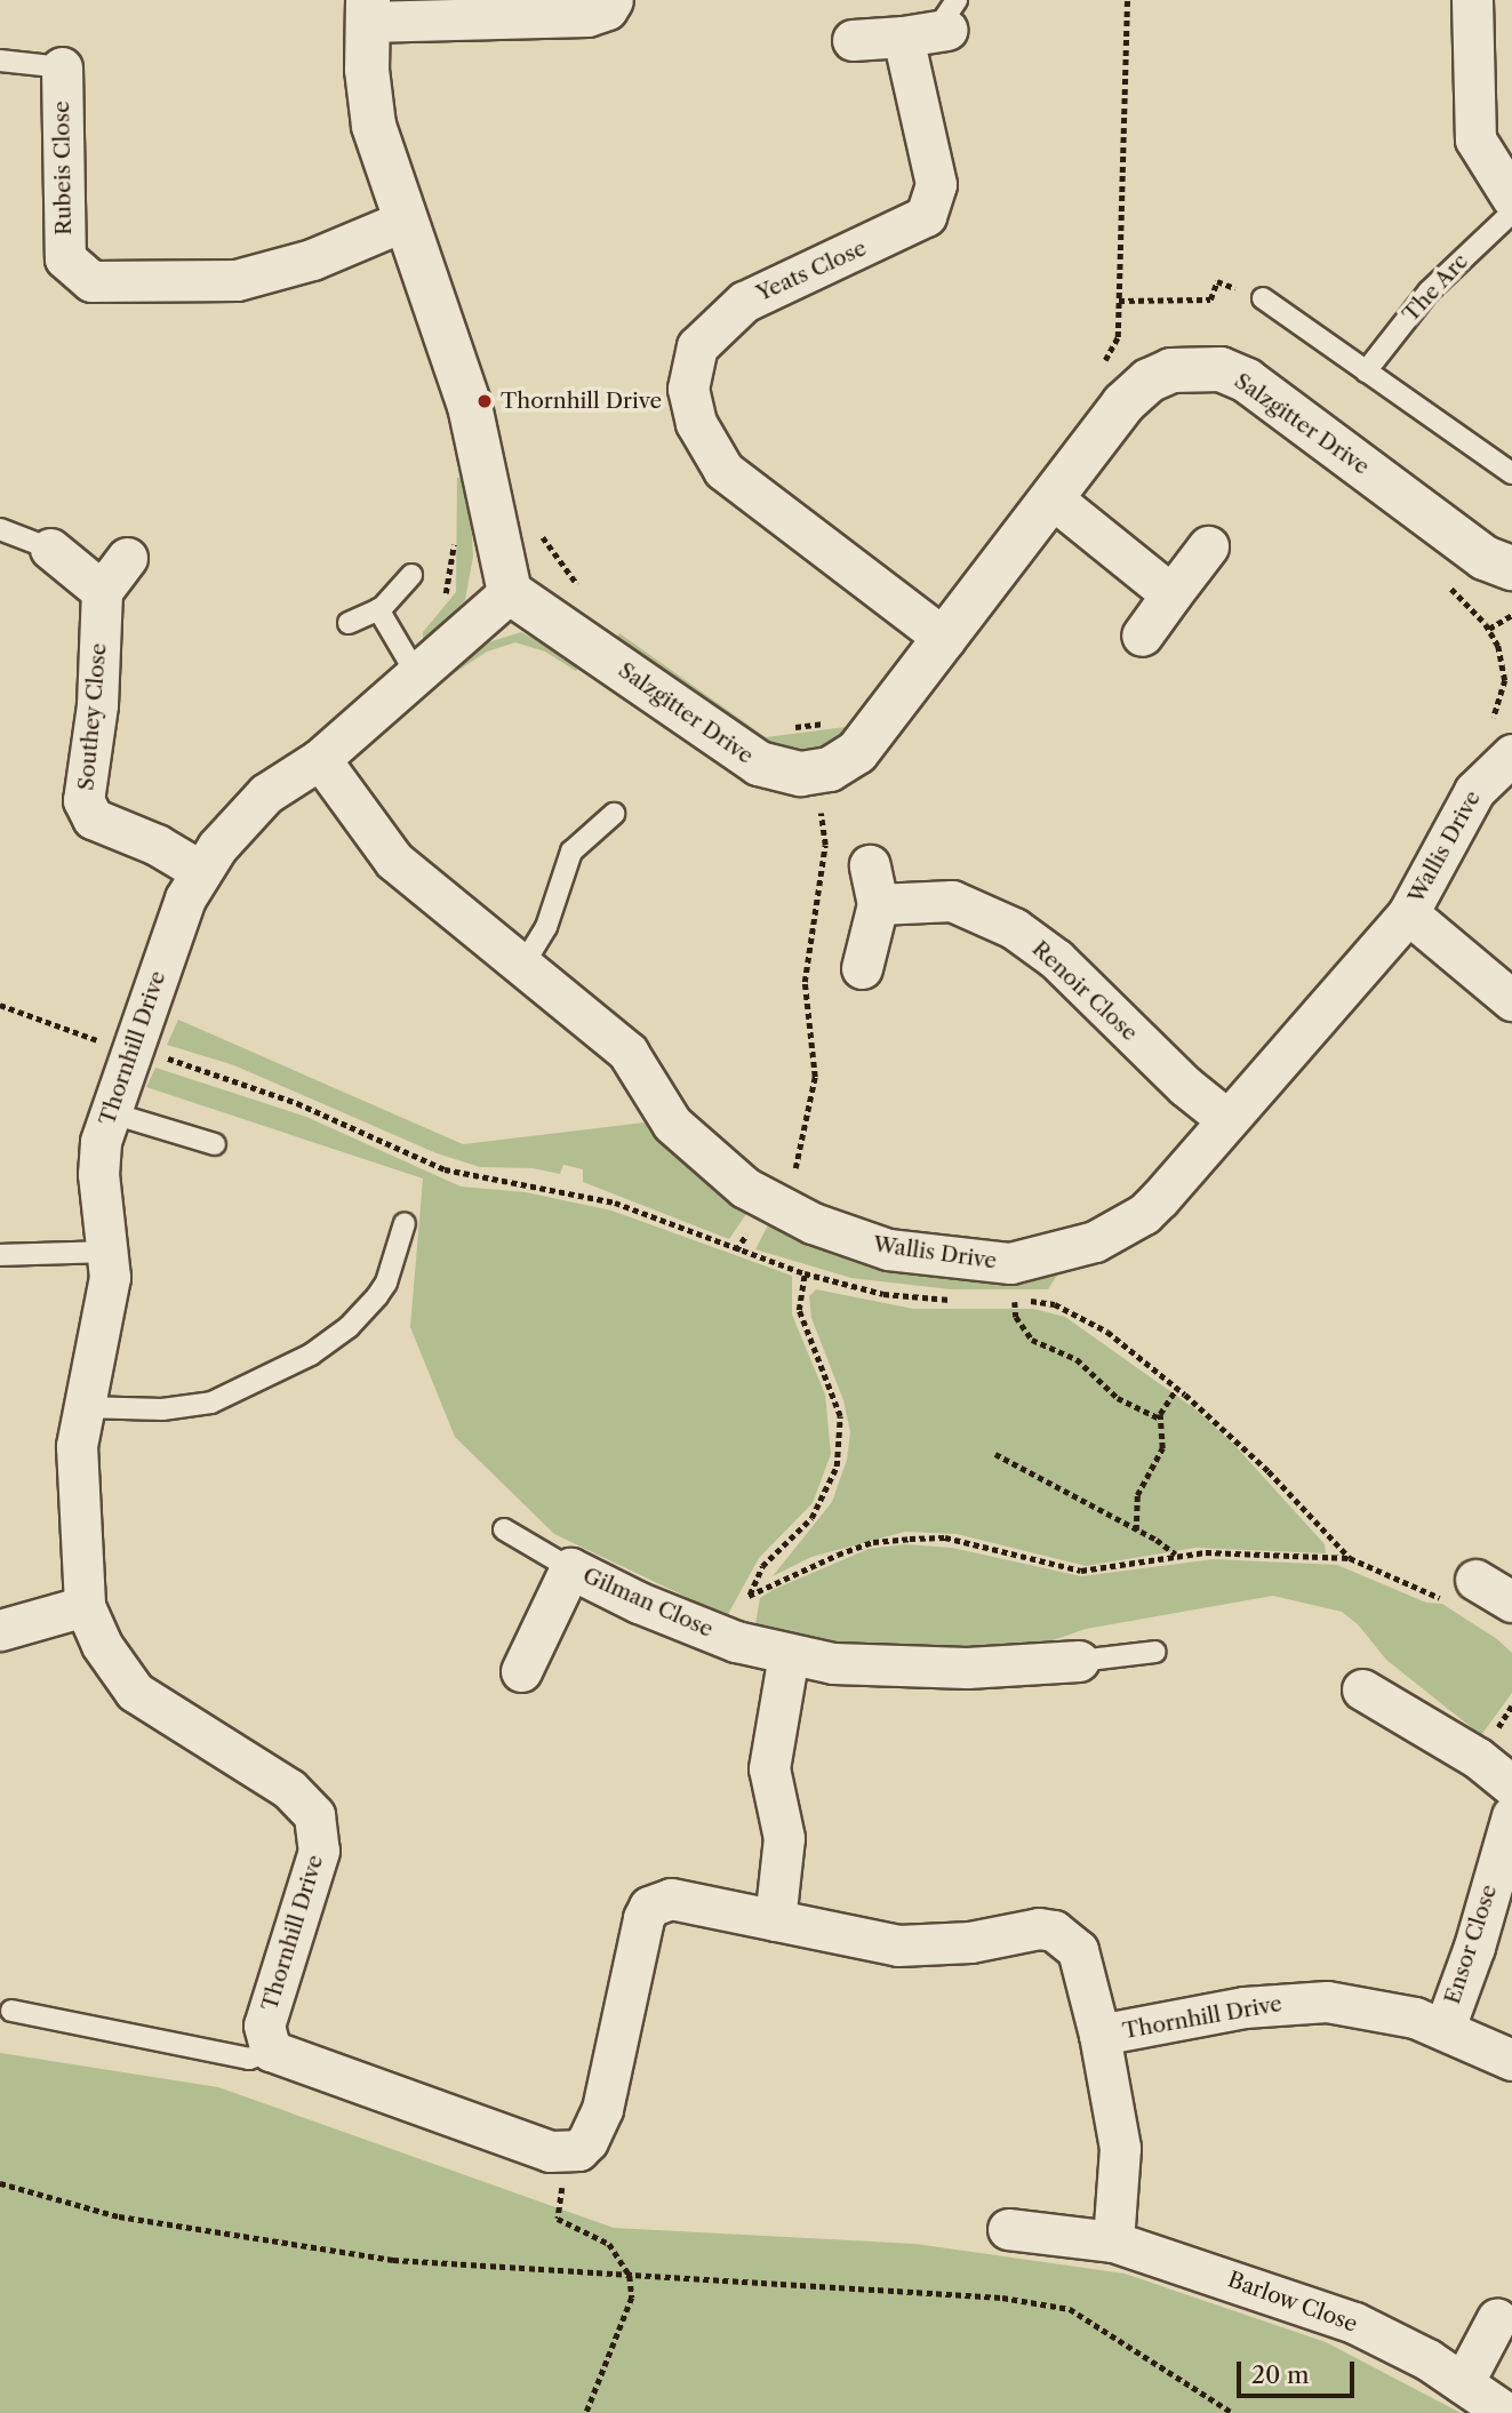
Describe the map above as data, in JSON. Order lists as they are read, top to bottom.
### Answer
{
  "streets": {
    "street": [
      "Rubeis Close",
      "Yeats Close",
      "Salzgitter Drive",
      "Southey Close",
      "Wallis Drive",
      "Renoir Close",
      "Thornhill Drive",
      "Gilman Close",
      "Ensor Close",
      "Barlow Close"
    ],
    "lane": ["The Arc"]
  },
  "crossings": [
    ["Yeats Close", "Salzgitter Drive"],
    ["Salzgitter Drive", "Thornhill Drive"],
    ["Southey Close", "Thornhill Drive"],
    ["Wallis Drive", "Renoir Close"],
    ["Wallis Drive", "Thornhill Drive"],
    ["Thornhill Drive", "Ensor Close"]
  ],
  "places": ["Thornhill Drive"],
  "scale_bar": "20 m"
}
